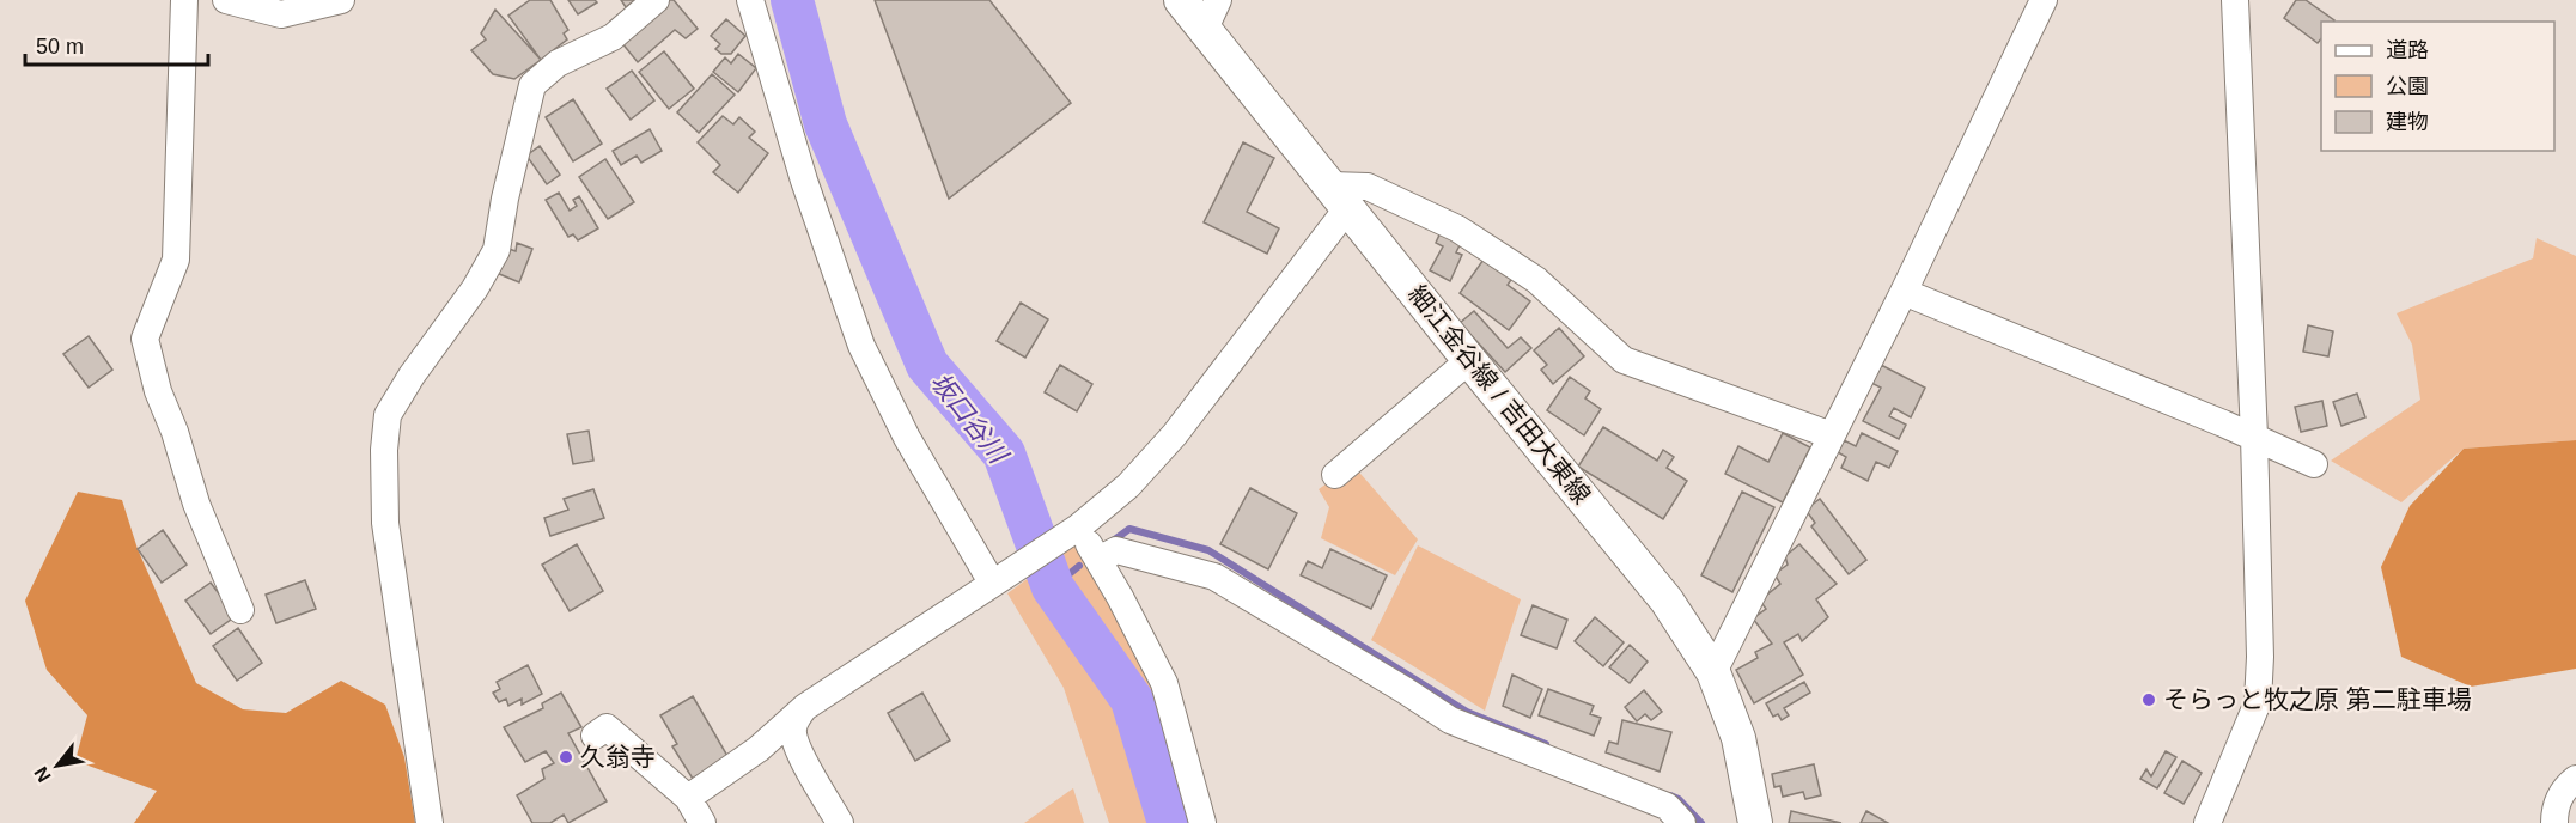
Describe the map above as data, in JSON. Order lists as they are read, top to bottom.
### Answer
{
  "streets": {
    "main road": ["細江金谷線 / 吉田大東線"]
  },
  "water": ["坂口谷川"],
  "places": ["そらっと牧之原 第二駐車場", "久翁寺"],
  "legend": ["道路", "公園", "建物"],
  "scale_bar": "50 m",
  "north": "bottom left"
}
